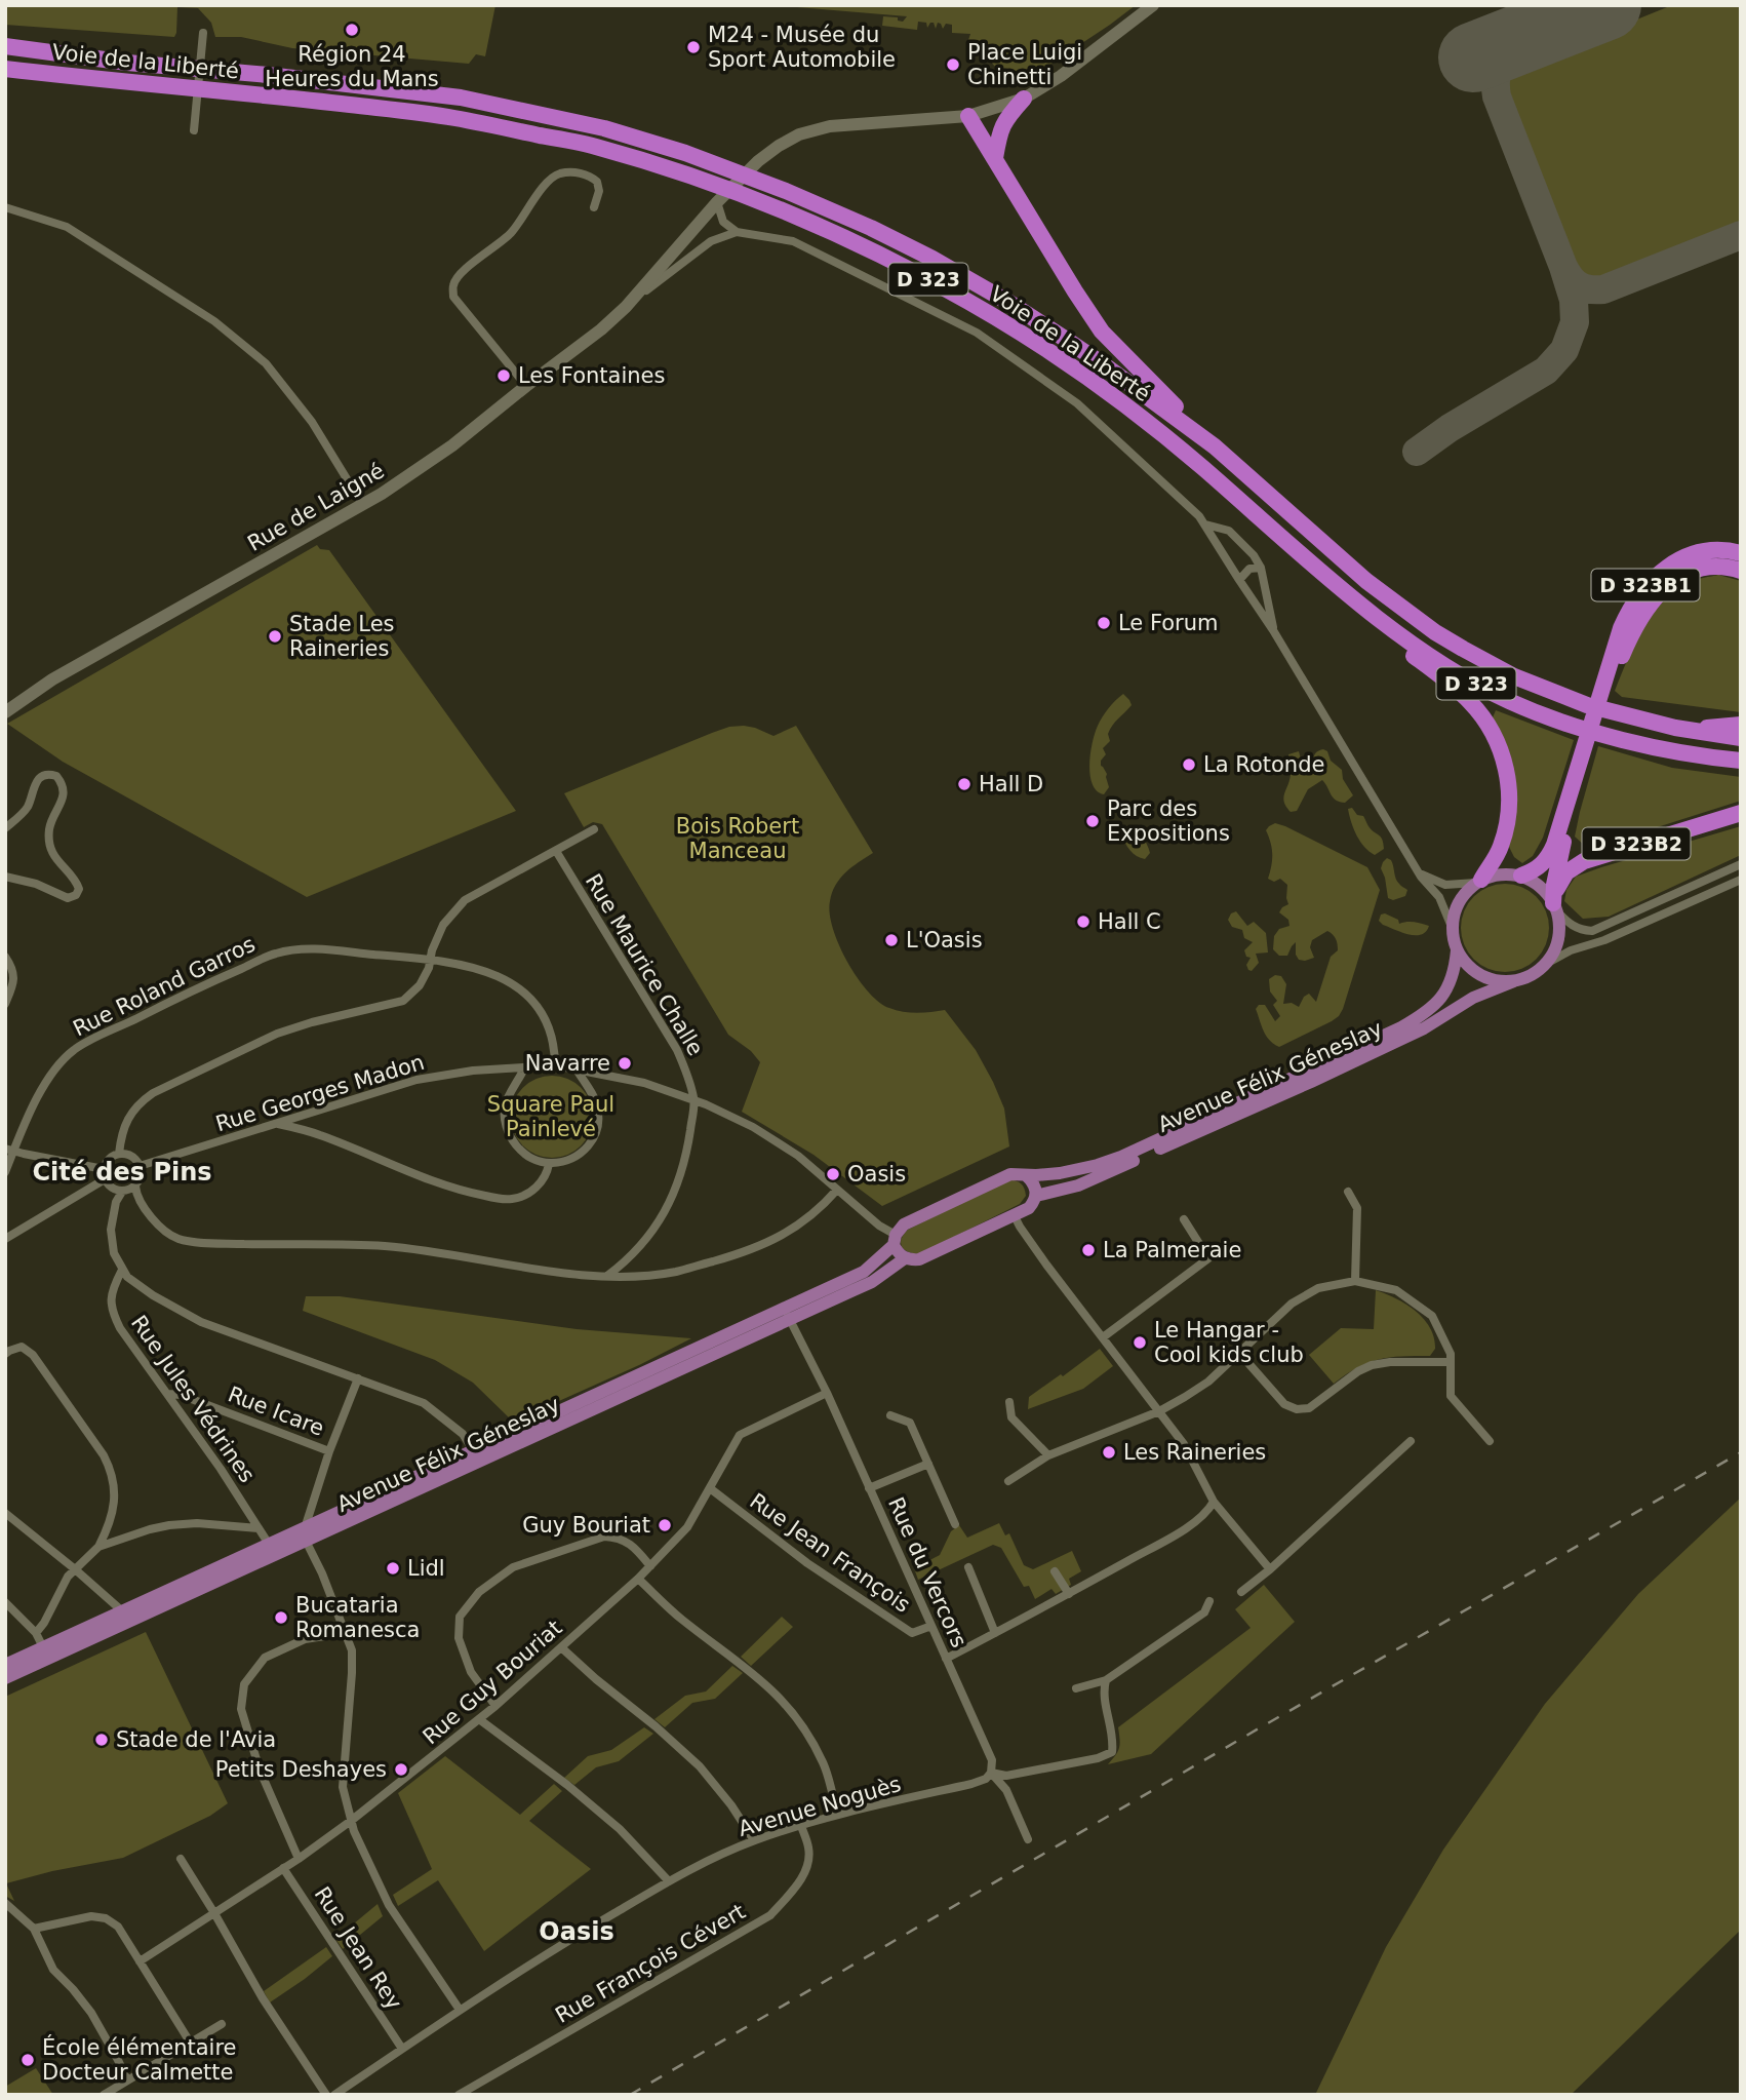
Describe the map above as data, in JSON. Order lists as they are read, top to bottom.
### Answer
{
  "streets": {
    "highway": [
      "Voie de la Liberté",
      "D 323",
      "D 323B1",
      "D 323B2"
    ],
    "main road": ["Avenue Félix Géneslay"],
    "street": [
      "Rue de Laigné",
      "Rue Maurice Challe",
      "Rue Roland Garros",
      "Rue Georges Madon",
      "Rue Jules Védrines",
      "Rue Icare",
      "Rue Jean François",
      "Rue du Vercors",
      "Rue Guy Bouriat",
      "Avenue Noguès",
      "Rue Jean Rey",
      "Rue François Cévert"
    ]
  },
  "crossings": [
    ["D 323B2", "Avenue Félix Géneslay"],
    ["Rue Roland Garros", "Rue Georges Madon"],
    ["Avenue Félix Géneslay", "Rue Jules Védrines"],
    ["Avenue Félix Géneslay", "Rue du Vercors"],
    ["Rue Jules Védrines", "Rue Icare"],
    ["Rue Jean François", "Rue du Vercors"],
    ["Rue Jean François", "Rue Guy Bouriat"],
    ["Rue du Vercors", "Rue Guy Bouriat"],
    ["Rue du Vercors", "Avenue Noguès"],
    ["Rue Guy Bouriat", "Rue Jean Rey"],
    ["Avenue Noguès", "Rue Jean Rey"],
    ["Avenue Noguès", "Rue François Cévert"]
  ],
  "districts": ["Cité des Pins", "Oasis"],
  "parks": ["Bois Robert Manceau", "Square Paul Painlevé"],
  "places": [
    "Région 24 Heures du Mans",
    "M24 - Musée du Sport Automobile",
    "Place Luigi Chinetti",
    "Les Fontaines",
    "Le Forum",
    "Stade Les Raineries",
    "La Rotonde",
    "Hall D",
    "Parc des Expositions",
    "Hall C",
    "L'Oasis",
    "Navarre",
    "Oasis",
    "La Palmeraie",
    "Le Hangar - Cool kids club",
    "Les Raineries",
    "Guy Bouriat",
    "Lidl",
    "Bucataria Romanesca",
    "Stade de l'Avia",
    "Petits Deshayes",
    "École élémentaire Docteur Calmette"
  ]
}
